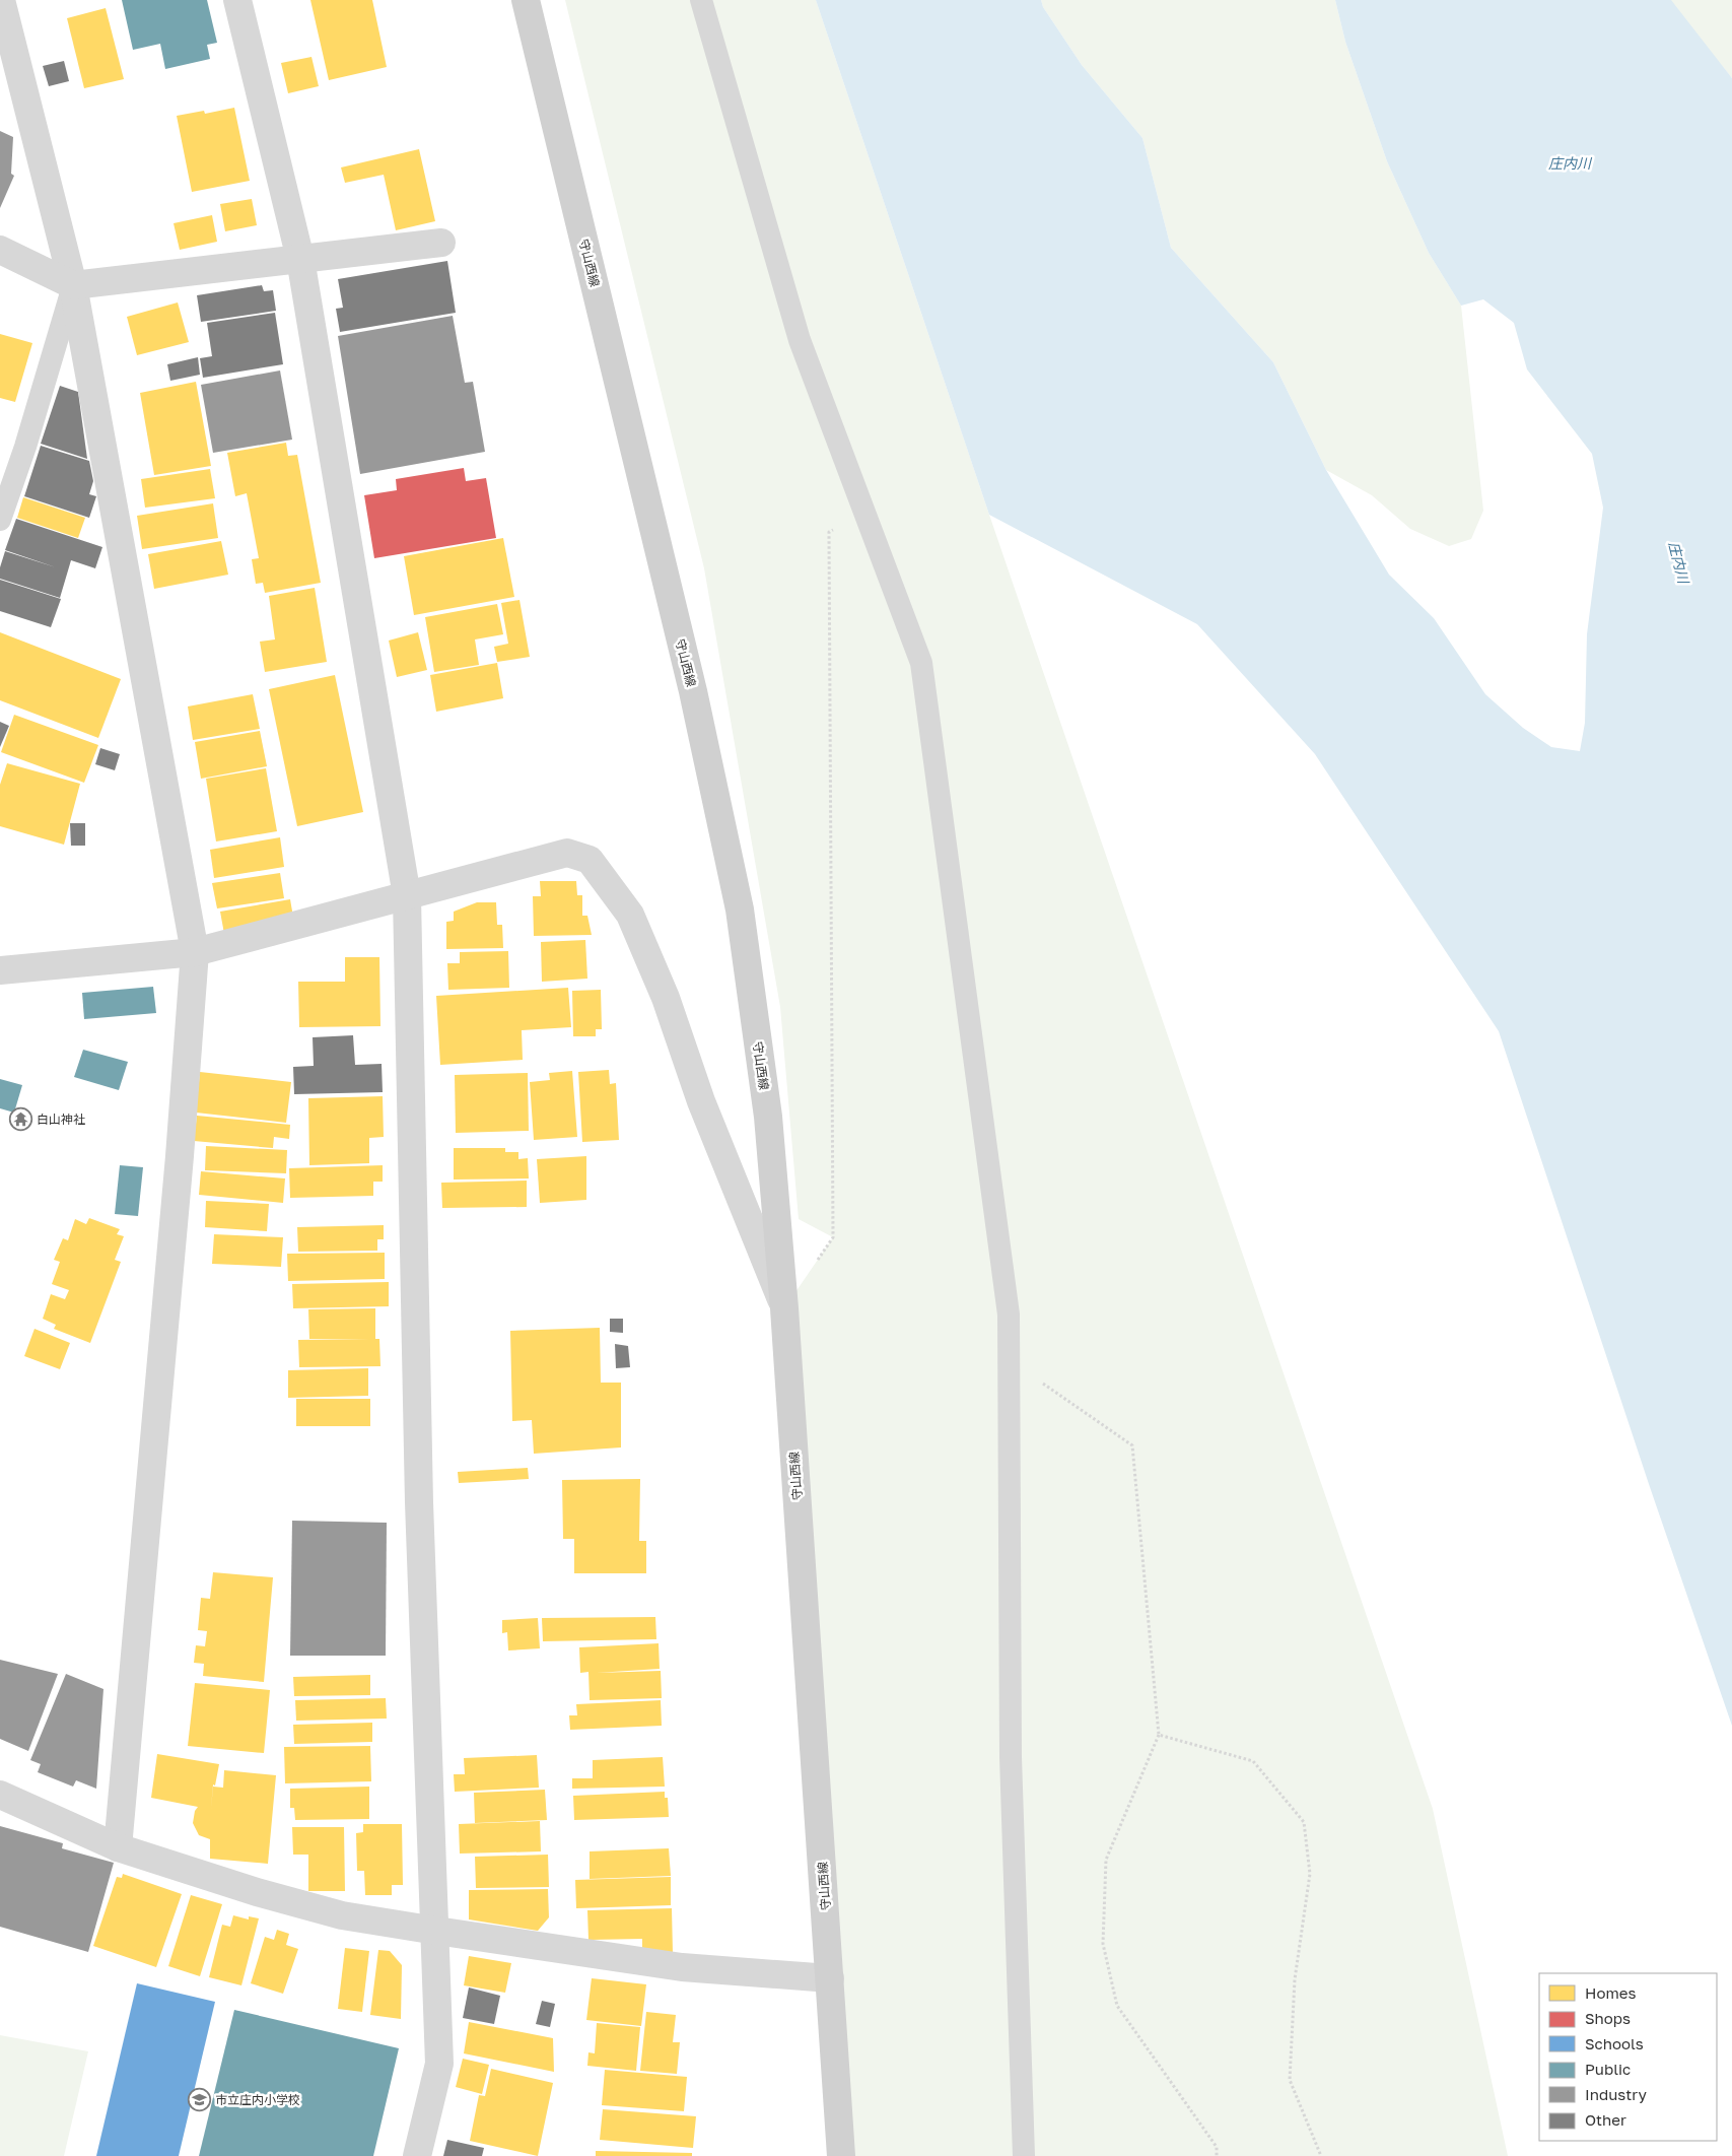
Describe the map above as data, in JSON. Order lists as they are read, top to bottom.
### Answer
{
  "streets": {
    "main road": ["守山西線"]
  },
  "water": ["庄内川"],
  "places": {
    "temple": ["白山神社"],
    "school or university": ["市立庄内小学校"]
  },
  "legend": [
    "Homes",
    "Shops",
    "Schools",
    "Public",
    "Industry",
    "Other"
  ]
}
